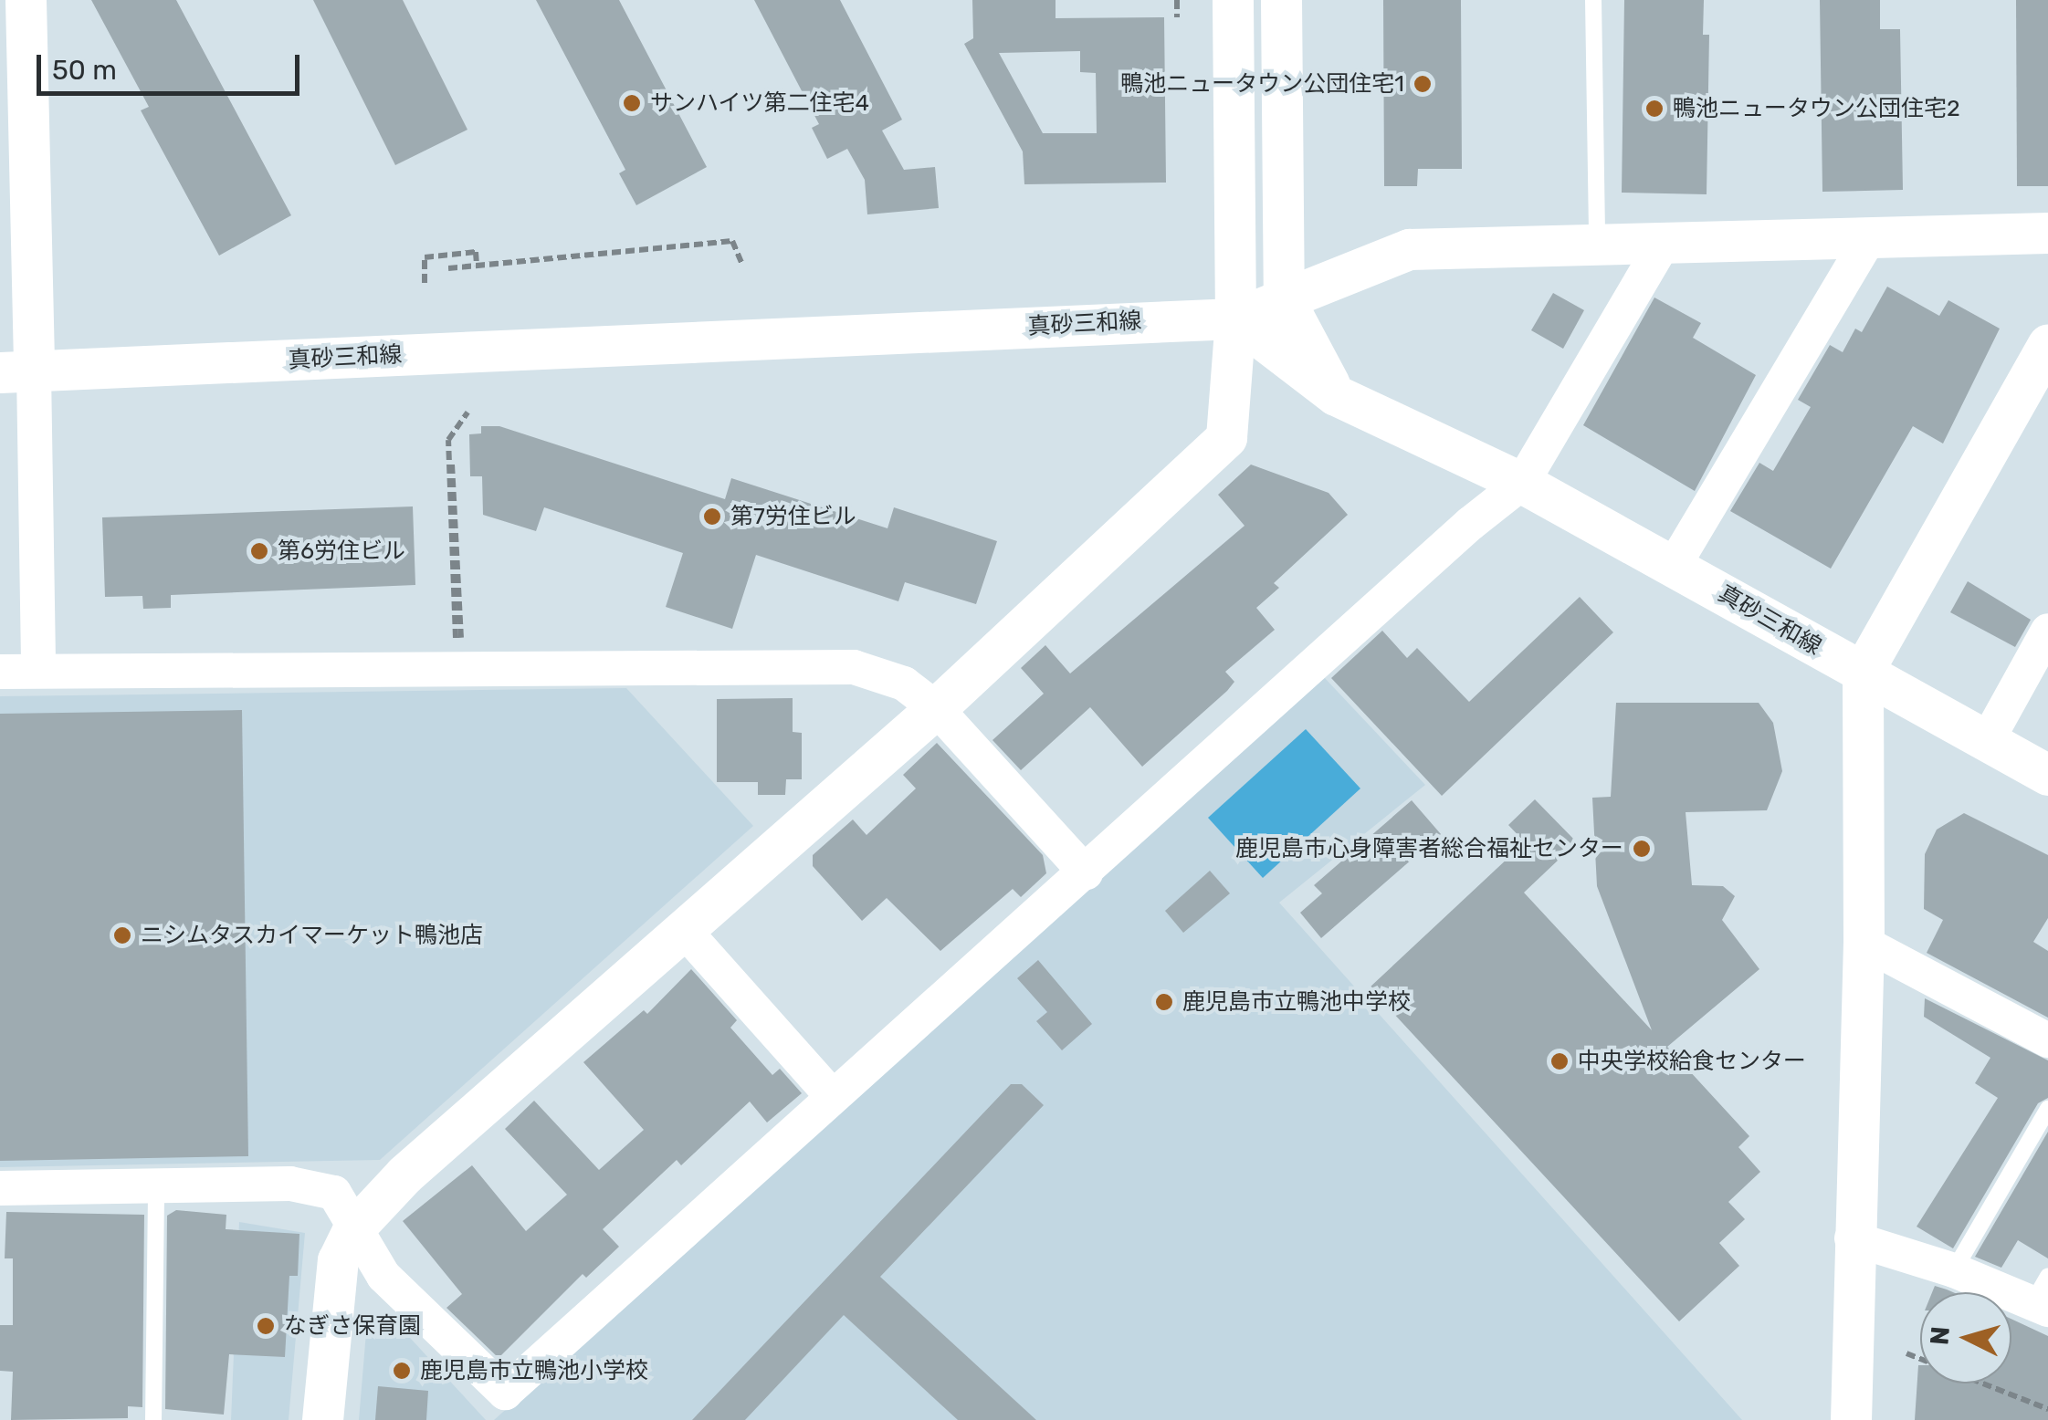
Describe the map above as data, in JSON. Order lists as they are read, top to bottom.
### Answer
{
  "streets": {
    "street": ["真砂三和線"]
  },
  "places": [
    "鴨池ニュータウン公団住宅1",
    "サンハイツ第二住宅4",
    "鴨池ニュータウン公団住宅2",
    "第7労住ビル",
    "第6労住ビル",
    "鹿児島市心身障害者総合福祉センター",
    "ニシムタスカイマーケット鴨池店",
    "鹿児島市立鴨池中学校",
    "中央学校給食センター",
    "なぎさ保育園",
    "鹿児島市立鴨池小学校"
  ],
  "scale_bar": "50 m",
  "north": "left"
}
